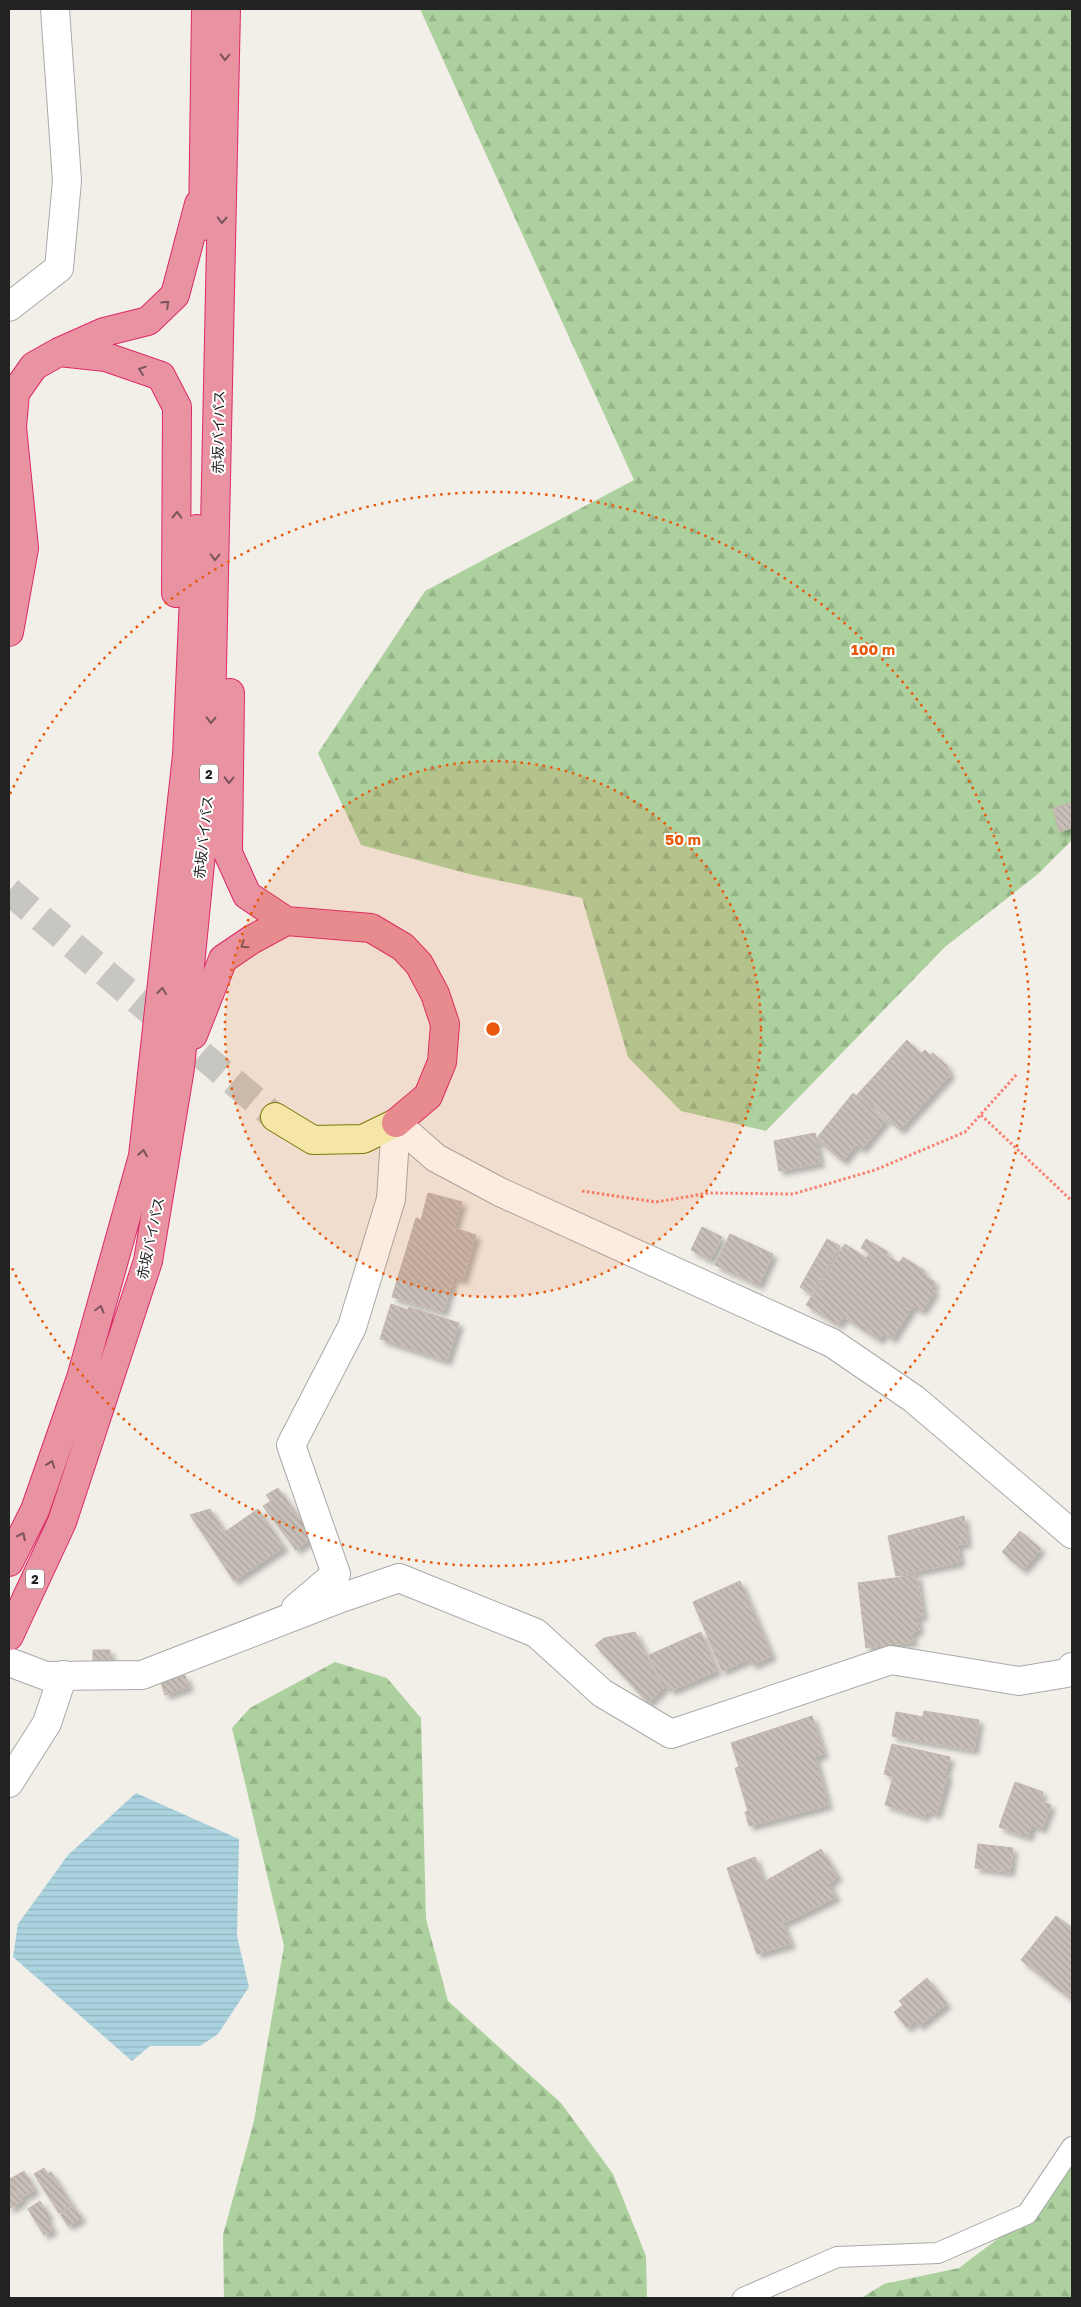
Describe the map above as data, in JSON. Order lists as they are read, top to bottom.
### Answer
{
  "streets": {
    "highway": ["赤坂バイパス", "2"]
  },
  "rings": ["100 m", "50 m"]
}
